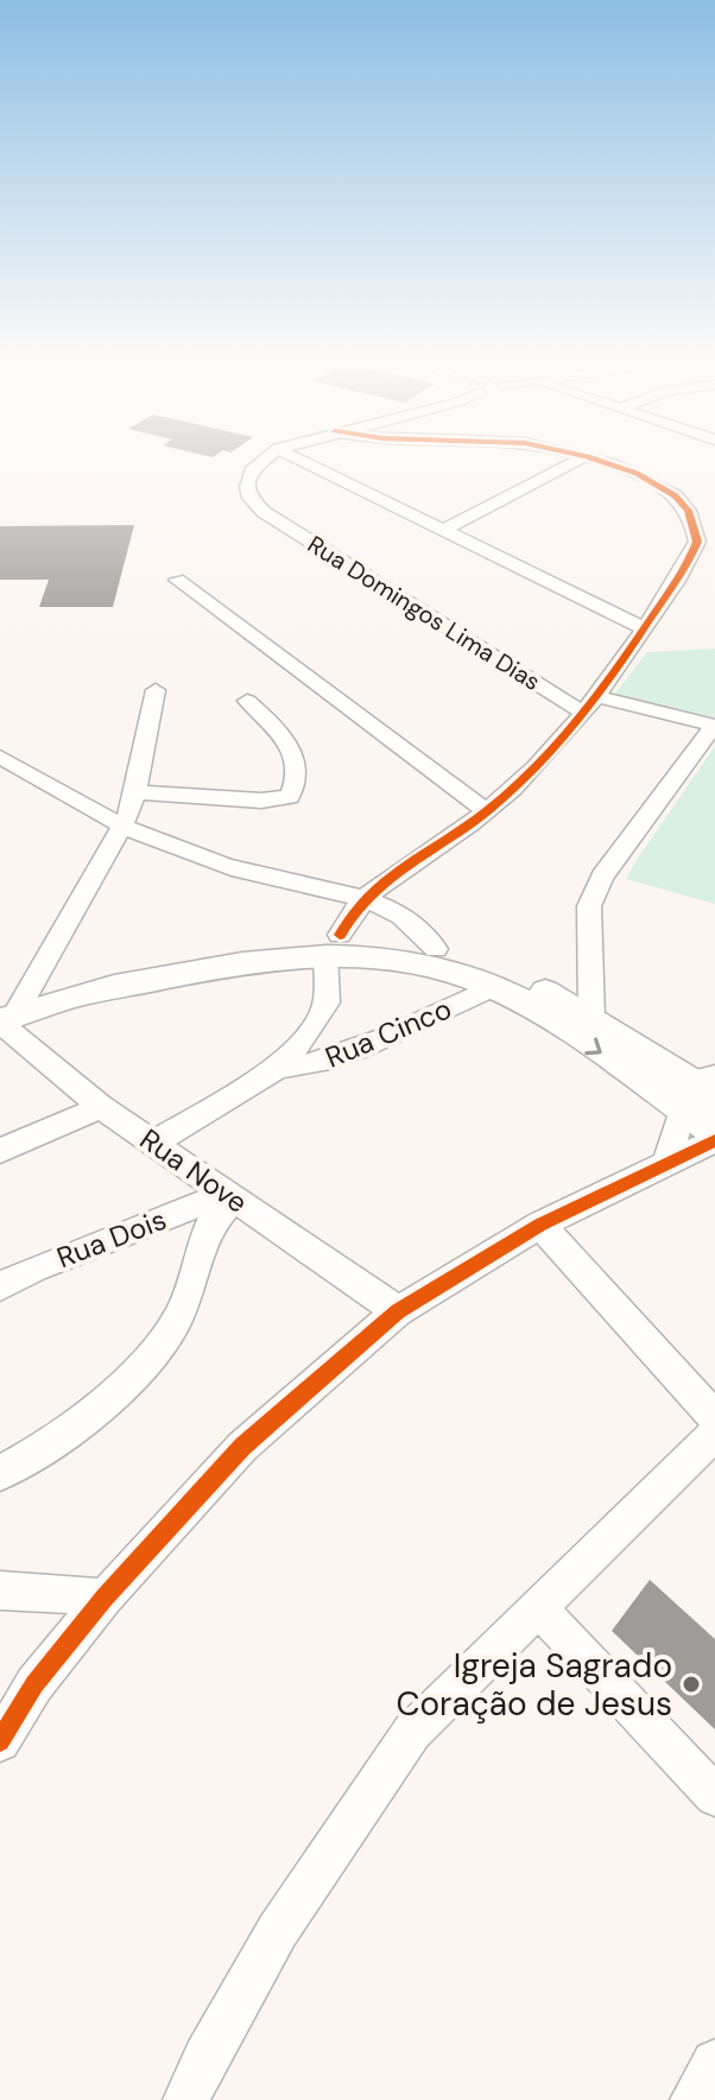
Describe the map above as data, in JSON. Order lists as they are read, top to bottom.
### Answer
{
  "streets": {
    "street": [
      "Rua Domingos Lima Dias",
      "Rua Cinco",
      "Rua Nove",
      "Rua Dois"
    ]
  },
  "crossings": [
    ["Rua Cinco", "Rua Nove"],
    ["Rua Nove", "Rua Dois"]
  ],
  "places": ["Igreja Sagrado Coração de Jesus"]
}
